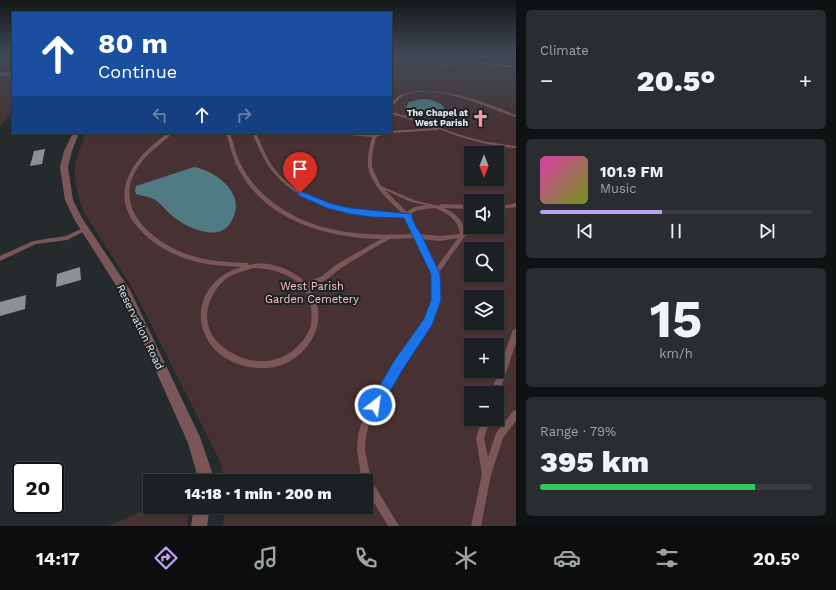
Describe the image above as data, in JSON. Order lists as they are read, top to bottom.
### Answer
{
  "streets": {
    "street": ["Reservation Road"]
  },
  "parks": ["West Parish Garden Cemetery"],
  "places": {
    "church": ["The Chapel at West Parish"]
  },
  "north": "bottom",
  "page": {
    "tile": [
      "Climate",
      ["15", "km/h"],
      ["Range · 79%", "395 km"]
    ],
    "turn": ["80 m", "Continue"],
    "heat": ["−", "20.5°", "+"],
    "map_buttons": ["+", "−"],
    "song": ["101.9 FM", "Music"],
    "limit": "20",
    "trip": "14:18 · 1 min · 200 m",
    "tabs": ["14:17", "20.5°"]
  }
}
